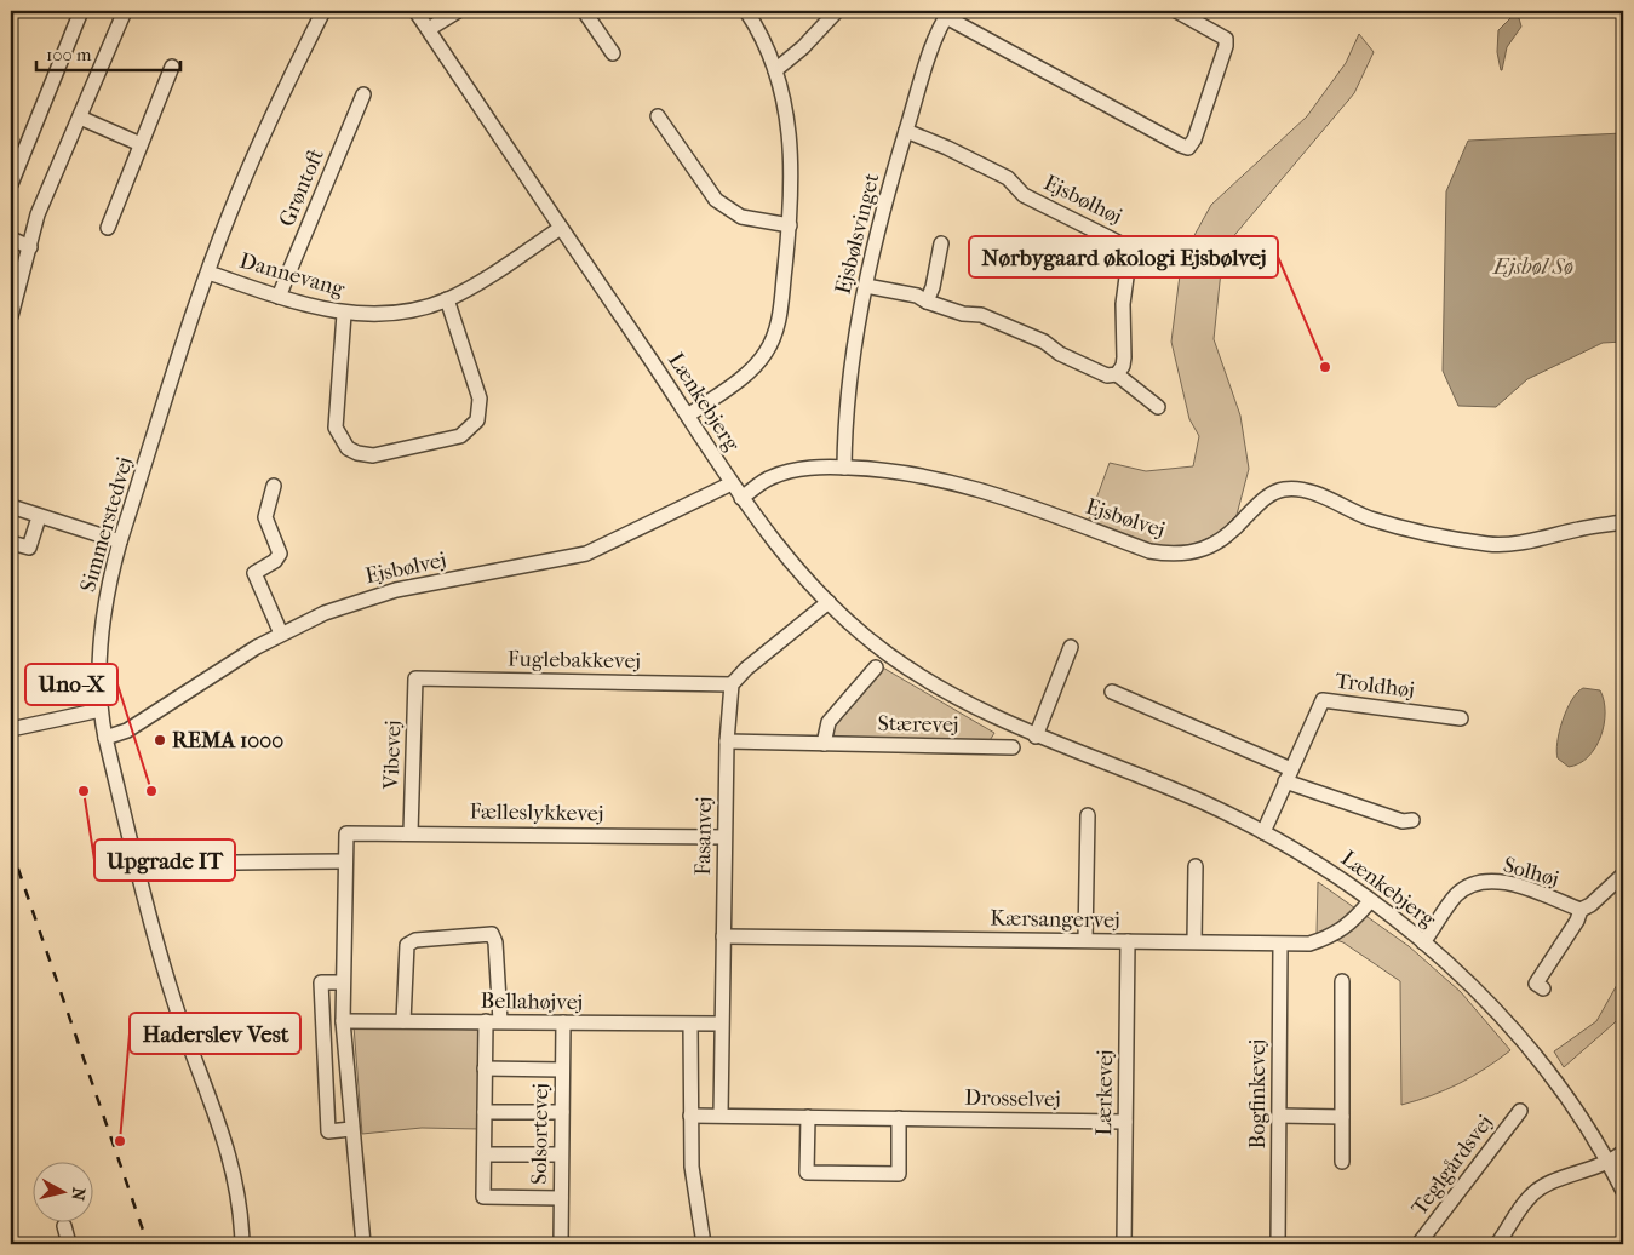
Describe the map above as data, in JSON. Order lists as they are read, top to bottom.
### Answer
{
  "streets": {
    "street": [
      "Grøntoft",
      "Ejsbølhøj",
      "Ejsbølsvinget",
      "Dannevang",
      "Lænkebjerg",
      "Ejsbølvej",
      "Simmerstedvej",
      "Fuglebakkevej",
      "Troldhøj",
      "Stærevej",
      "Vibevej",
      "Fælleslykkevej",
      "Fasanvej",
      "Solhøj",
      "Kærsangervej",
      "Bellahøjvej",
      "Lærkevej",
      "Bogfinkevej",
      "Drosselvej",
      "Solsortevej",
      "Teglgårdsvej"
    ]
  },
  "crossings": [
    ["Grøntoft", "Dannevang"],
    ["Ejsbølhøj", "Ejsbølsvinget"],
    ["Ejsbølsvinget", "Ejsbølvej"],
    ["Dannevang", "Lænkebjerg"],
    ["Dannevang", "Simmerstedvej"],
    ["Lænkebjerg", "Ejsbølvej"],
    ["Lænkebjerg", "Troldhøj"],
    ["Lænkebjerg", "Solhøj"],
    ["Lænkebjerg", "Kærsangervej"],
    ["Ejsbølvej", "Simmerstedvej"],
    ["Fuglebakkevej", "Vibevej"],
    ["Fuglebakkevej", "Fasanvej"],
    ["Stærevej", "Fasanvej"],
    ["Vibevej", "Fælleslykkevej"],
    ["Fælleslykkevej", "Fasanvej"],
    ["Fasanvej", "Kærsangervej"],
    ["Fasanvej", "Bellahøjvej"],
    ["Fasanvej", "Drosselvej"],
    ["Kærsangervej", "Lærkevej"],
    ["Kærsangervej", "Bogfinkevej"],
    ["Bellahøjvej", "Solsortevej"],
    ["Lærkevej", "Drosselvej"]
  ],
  "water": ["Ejsbøl Sø"],
  "places": [
    "Nørbygaard økologi Ejsbølvej",
    "REMA 1000",
    "Upgrade IT",
    "Uno-X",
    "Haderslev Vest"
  ],
  "scale_bar": "100 m",
  "north": "right"
}
